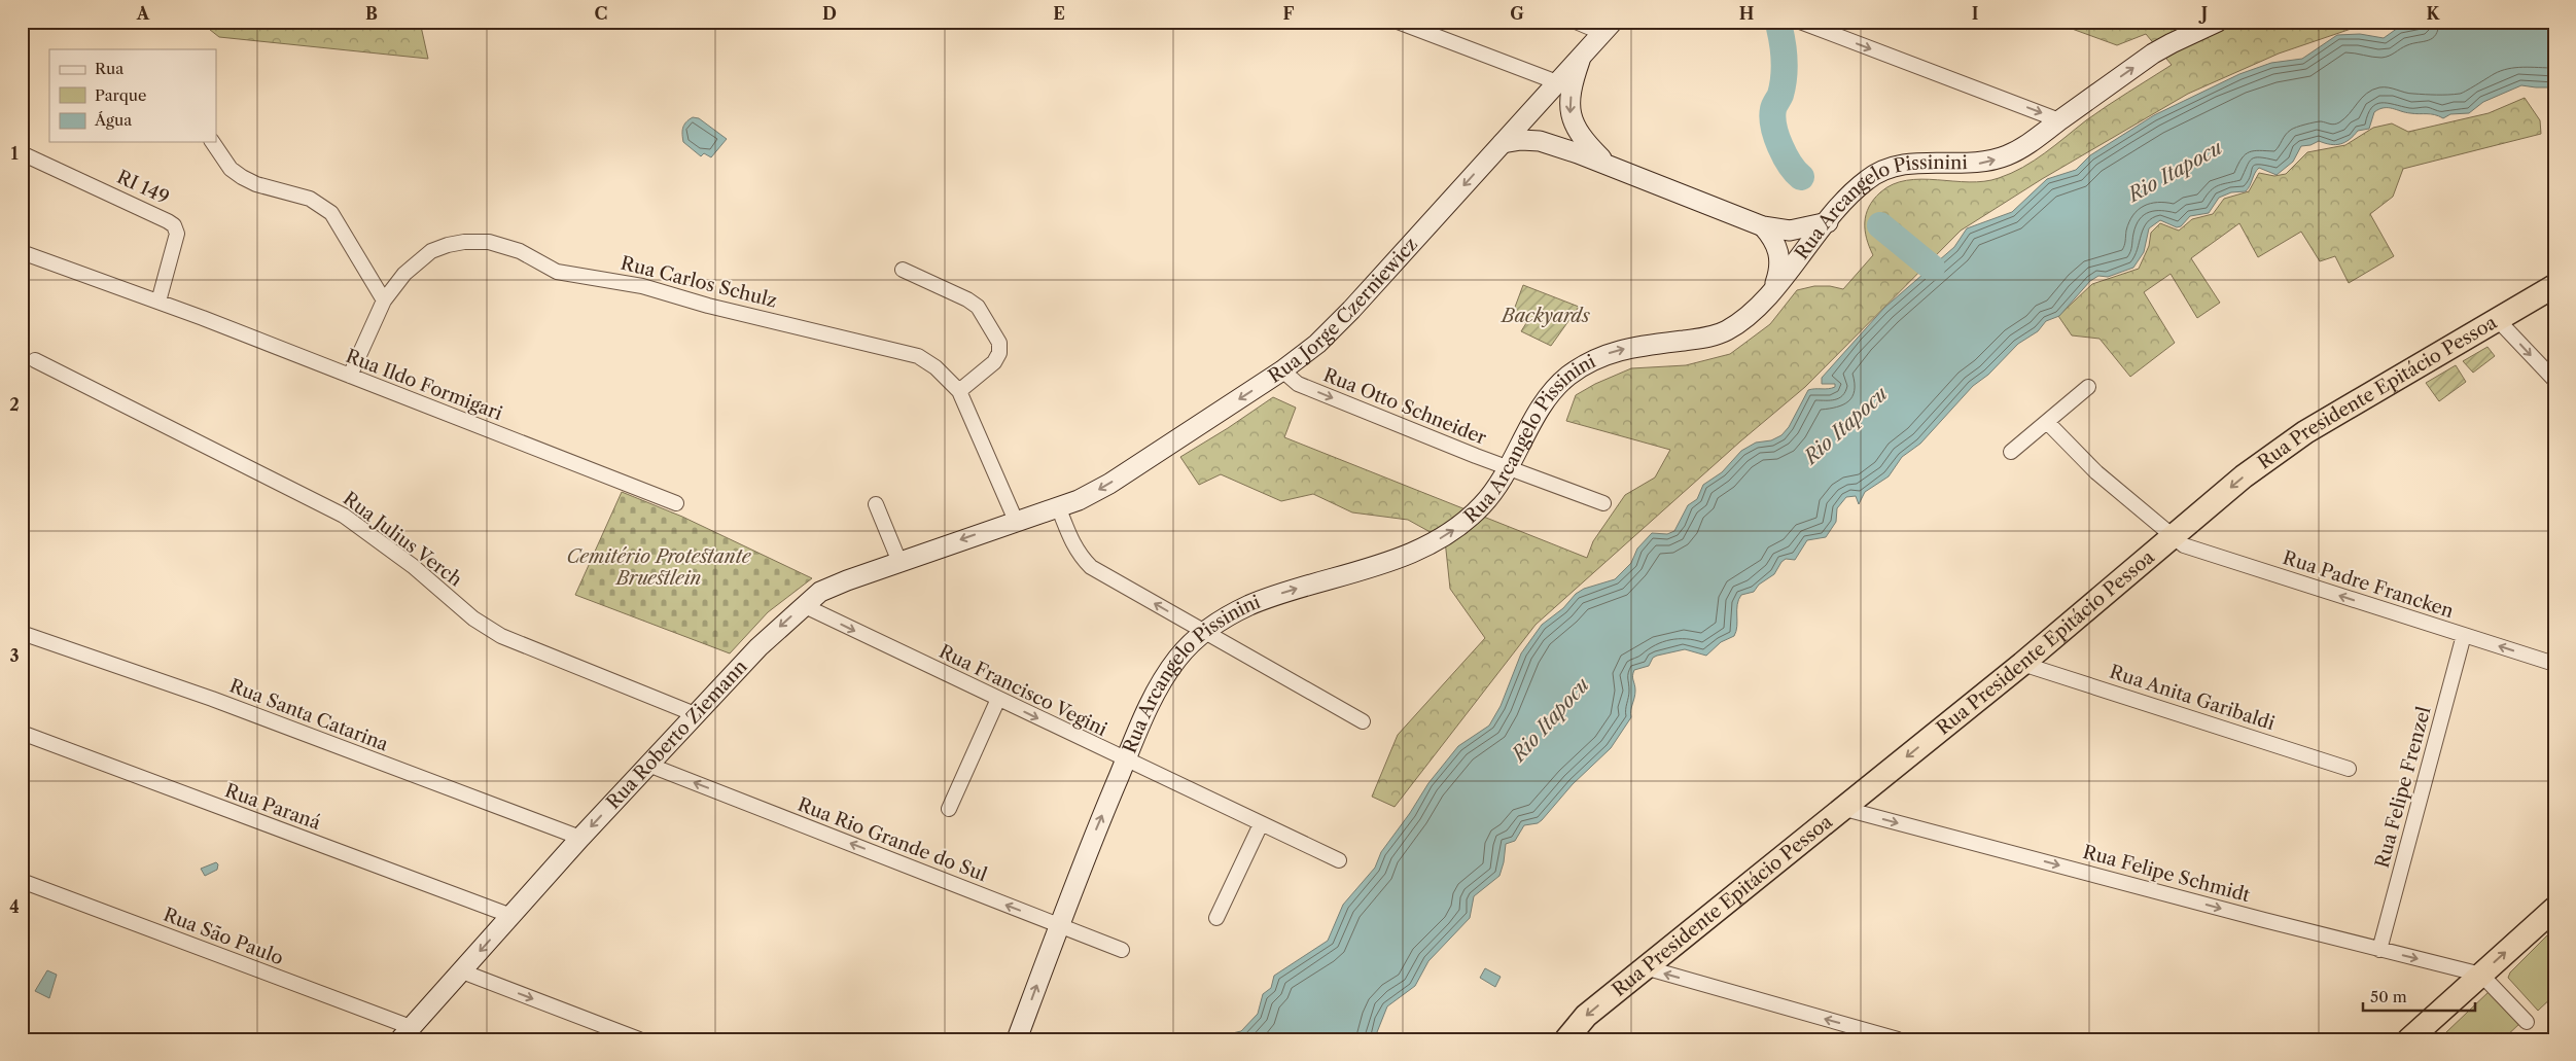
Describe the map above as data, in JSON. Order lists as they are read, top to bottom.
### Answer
{
  "streets": {
    "highway": ["Rua Presidente Epitácio Pessoa"],
    "main road": ["Rua Arcangelo Pissinini", "Rua Jorge Czerniewicz", "Rua Roberto Ziemann"],
    "street": [
      "RI 149",
      "Rua Carlos Schulz",
      "Rua Ildo Formigari",
      "Rua Otto Schneider",
      "Rua Julius Verch",
      "Rua Padre Francken",
      "Rua Francisco Vegini",
      "Rua Anita Garibaldi",
      "Rua Santa Catarina",
      "Rua Felipe Frenzel",
      "Rua Paraná",
      "Rua Rio Grande do Sul",
      "Rua Felipe Schmidt",
      "Rua São Paulo"
    ]
  },
  "crossings": [
    ["RI 149", "Rua Ildo Formigari"],
    ["Rua Arcangelo Pissinini", "Rua Otto Schneider"],
    ["Rua Arcangelo Pissinini", "Rua Francisco Vegini"],
    ["Rua Arcangelo Pissinini", "Rua Rio Grande do Sul"],
    ["Rua Carlos Schulz", "Rua Jorge Czerniewicz"],
    ["Rua Carlos Schulz", "Rua Ildo Formigari"],
    ["Rua Carlos Schulz", "Rua Roberto Ziemann"],
    ["Rua Jorge Czerniewicz", "Rua Otto Schneider"],
    ["Rua Jorge Czerniewicz", "Rua Roberto Ziemann"],
    ["Rua Presidente Epitácio Pessoa", "Rua Padre Francken"],
    ["Rua Presidente Epitácio Pessoa", "Rua Anita Garibaldi"],
    ["Rua Presidente Epitácio Pessoa", "Rua Felipe Schmidt"],
    ["Rua Julius Verch", "Rua Roberto Ziemann"],
    ["Rua Padre Francken", "Rua Felipe Frenzel"],
    ["Rua Francisco Vegini", "Rua Roberto Ziemann"],
    ["Rua Santa Catarina", "Rua Roberto Ziemann"],
    ["Rua Roberto Ziemann", "Rua Paraná"],
    ["Rua Roberto Ziemann", "Rua Rio Grande do Sul"],
    ["Rua Roberto Ziemann", "Rua São Paulo"],
    ["Rua Felipe Frenzel", "Rua Felipe Schmidt"]
  ],
  "one_way": [
    "Rua Arcangelo Pissinini",
    "Rua Jorge Czerniewicz",
    "Rua Presidente Epitácio Pessoa",
    "Rua Otto Schneider",
    "Rua Padre Francken",
    "Rua Francisco Vegini",
    "Rua Roberto Ziemann",
    "Rua Rio Grande do Sul",
    "Rua Felipe Schmidt"
  ],
  "water": ["Rio Itapocu"],
  "parks": ["Backyards", "Cemitério Protestante Bruestlein"],
  "legend": ["Rua", "Parque", "Água"],
  "scale_bar": "50 m",
  "grid": {
    "columns": [
      "A",
      "B",
      "C",
      "D",
      "E",
      "F",
      "G",
      "H",
      "I",
      "J",
      "K"
    ],
    "rows": [
      "1",
      "2",
      "3",
      "4"
    ]
  }
}
